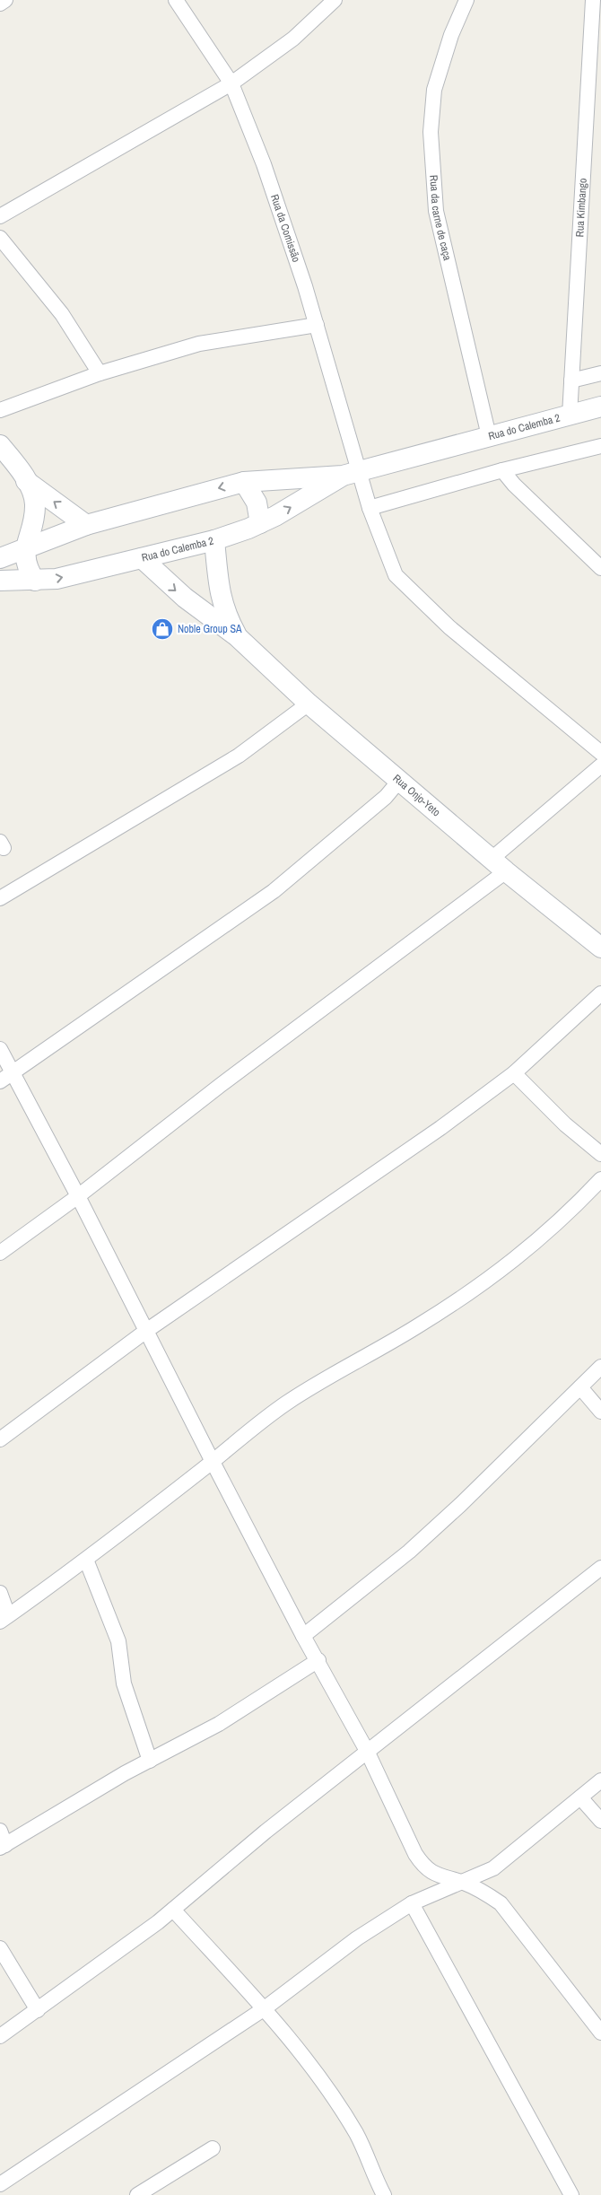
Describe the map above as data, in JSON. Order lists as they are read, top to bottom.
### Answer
{
  "streets": {
    "main road": ["Rua do Calemba 2", "Rua Onjo-Yeto"],
    "street": ["Rua Kimbango", "Rua da carne de caça", "Rua da Comissão"]
  },
  "crossings": [
    ["Rua Kimbango", "Rua do Calemba 2"],
    ["Rua da carne de caça", "Rua do Calemba 2"],
    ["Rua da Comissão", "Rua do Calemba 2"]
  ],
  "places": {
    "shop": ["Noble Group SA"]
  }
}
